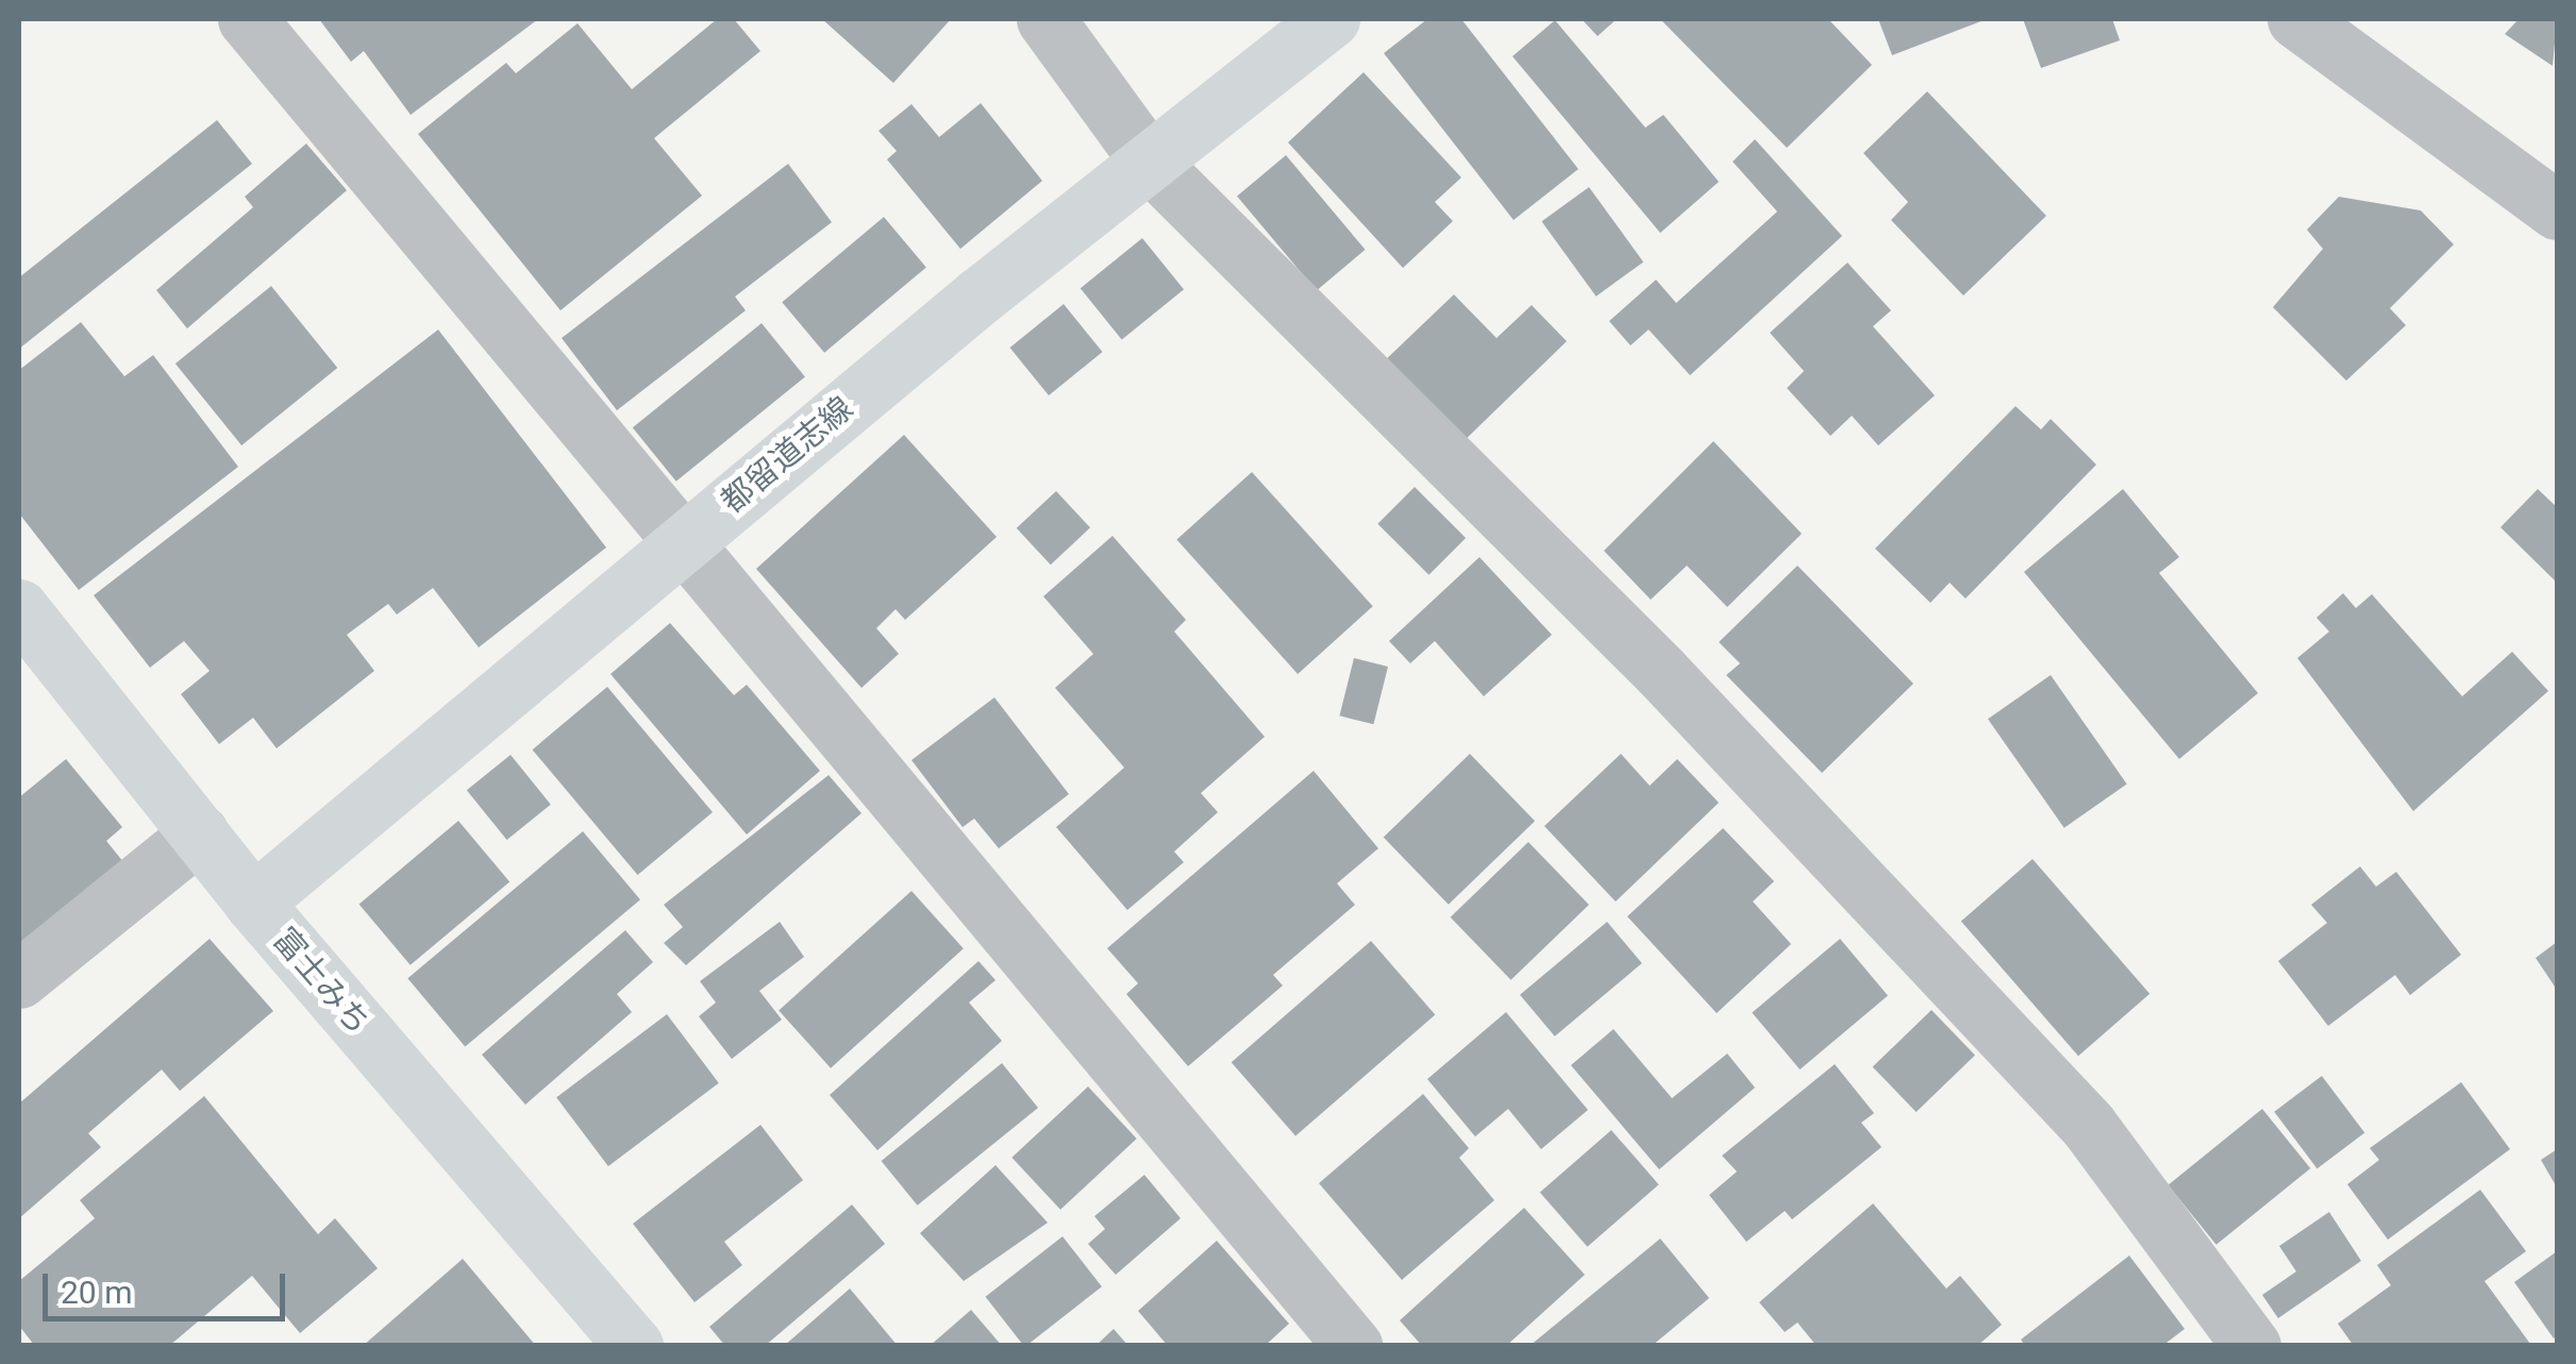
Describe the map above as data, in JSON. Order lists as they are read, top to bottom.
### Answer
{
  "streets": {
    "main road": ["都留道志線", "富士みち"]
  },
  "crossings": [
    ["都留道志線", "富士みち"]
  ],
  "scale_bar": "20 m"
}
